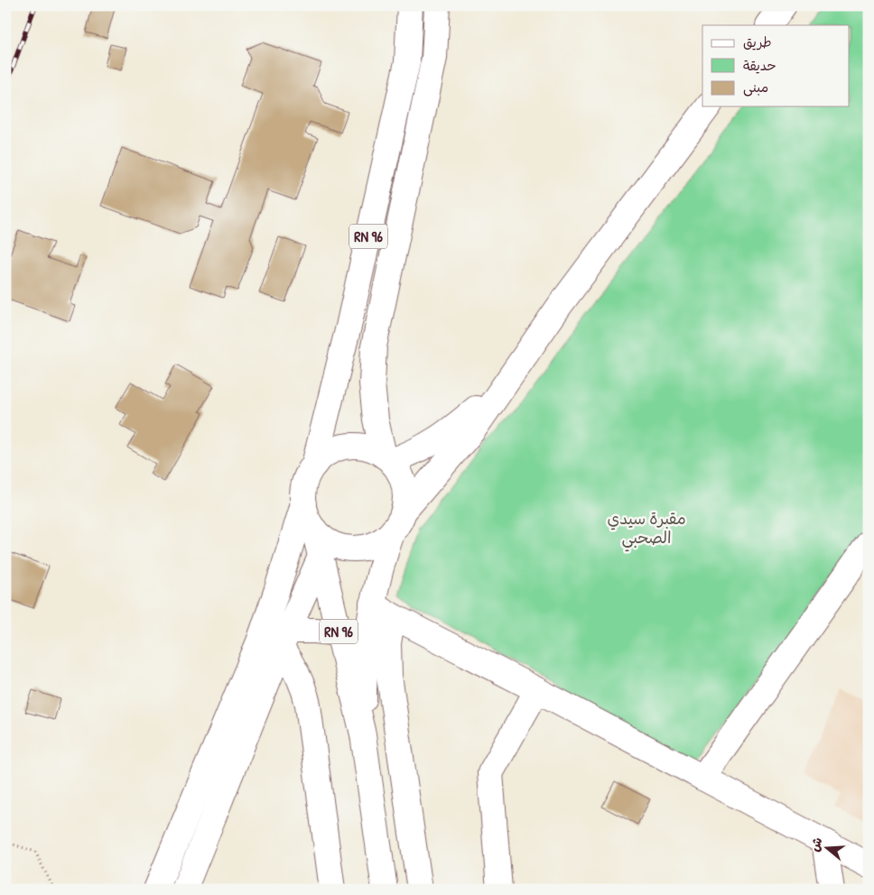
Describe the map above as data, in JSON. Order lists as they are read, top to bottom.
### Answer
{
  "streets": {
    "main road": ["RN 96"]
  },
  "parks": ["مقبرة سيدي الصحبي"],
  "legend": ["طريق", "حديقة", "مبنى"],
  "north": "left"
}
